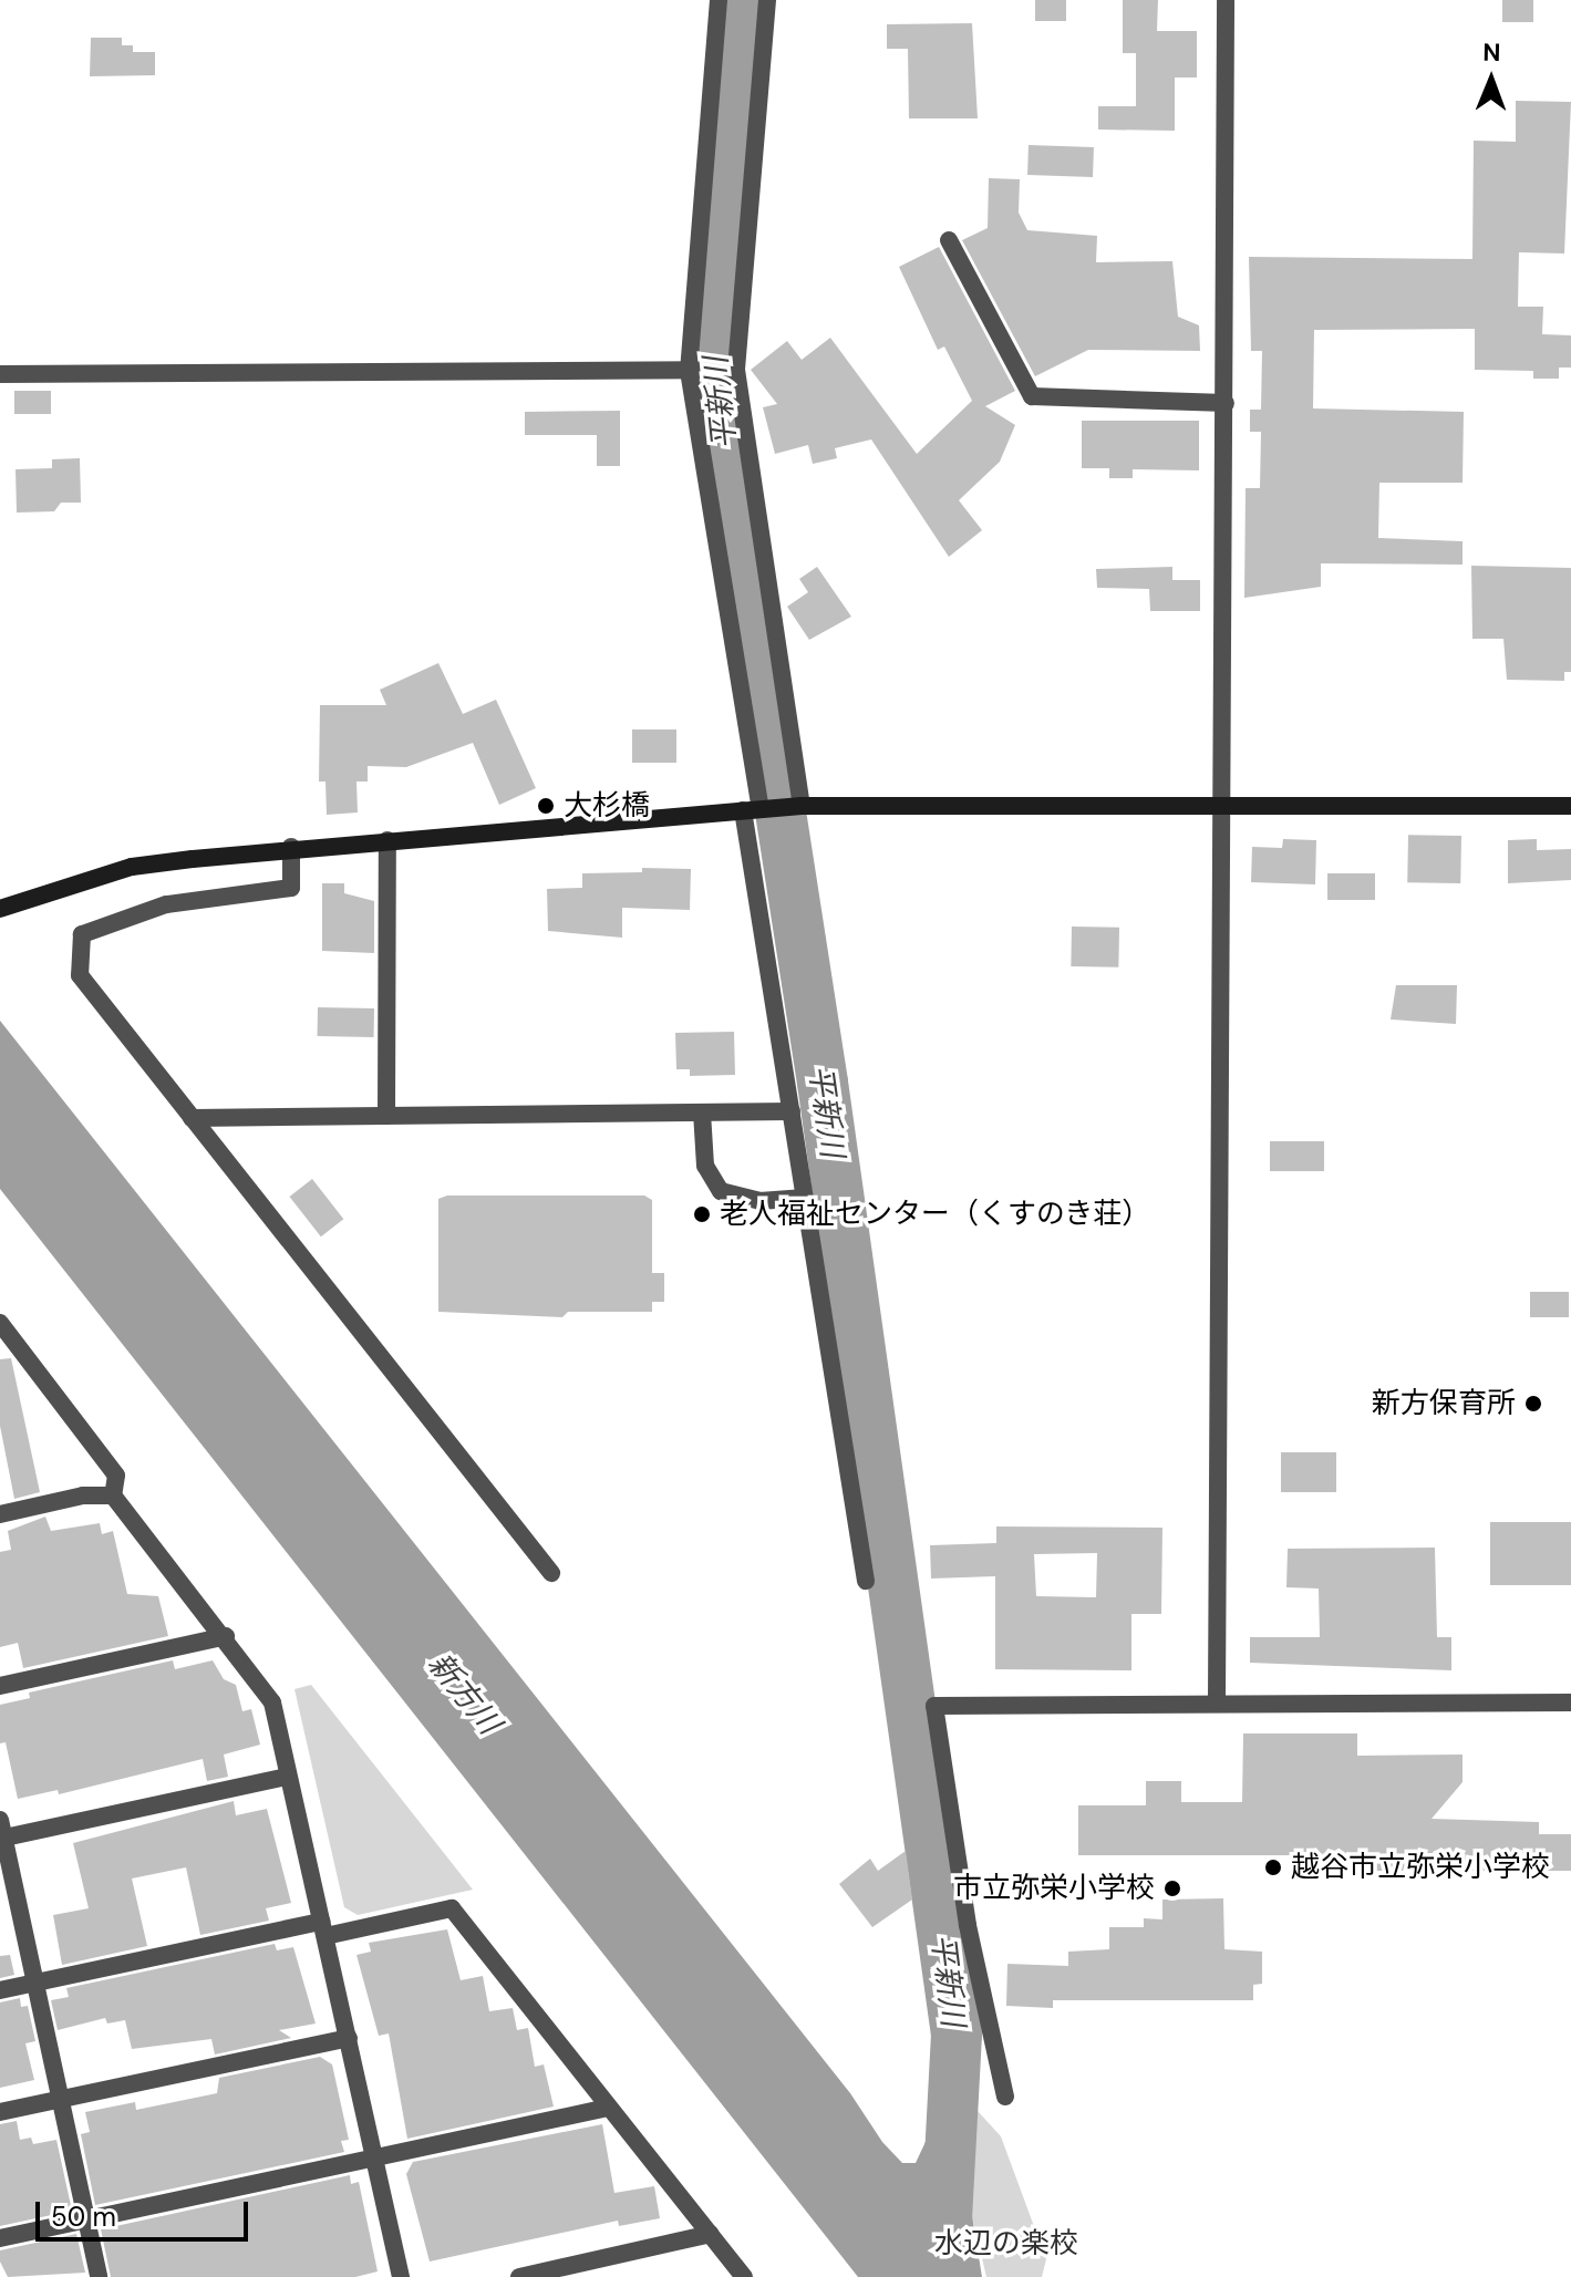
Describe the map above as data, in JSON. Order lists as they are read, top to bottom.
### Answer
{
  "water": ["平新川", "新方川"],
  "parks": ["水辺の楽校"],
  "places": [
    "大杉橋",
    "老人福祉センター（くすのき荘）",
    "新方保育所",
    "越谷市立弥栄小学校",
    "市立弥栄小学校"
  ],
  "scale_bar": "50 m",
  "north": "top"
}
